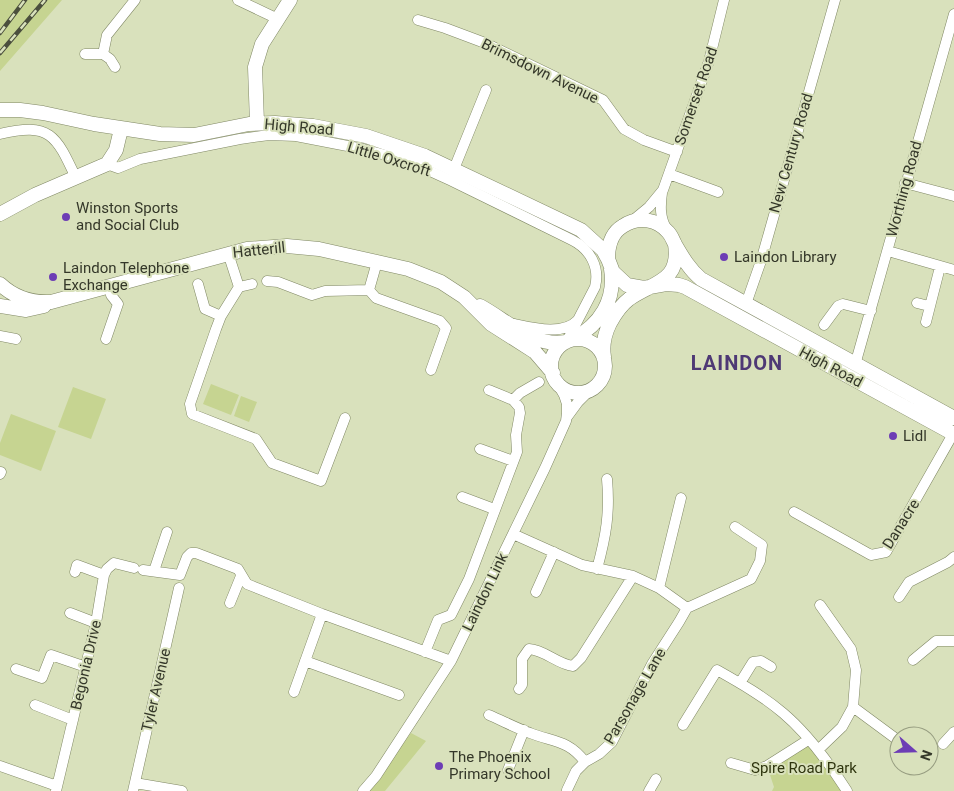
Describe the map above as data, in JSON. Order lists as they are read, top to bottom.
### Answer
{
  "streets": {
    "street": [
      "Brimsdown Avenue",
      "Somerset Road",
      "High Road",
      "New Century Road",
      "Little Oxcroft",
      "Worthing Road",
      "Hatterill",
      "Danacre",
      "Laindon Link",
      "Begonia Drive",
      "Tyler Avenue",
      "Parsonage Lane"
    ]
  },
  "crossings": [
    ["Brimsdown Avenue", "Somerset Road"],
    ["Somerset Road", "High Road"],
    ["High Road", "New Century Road"],
    ["High Road", "Worthing Road"],
    ["High Road", "Danacre"],
    ["Little Oxcroft", "Hatterill"],
    ["Little Oxcroft", "Laindon Link"],
    ["Hatterill", "Laindon Link"]
  ],
  "districts": ["LAINDON"],
  "parks": ["Spire Road Park"],
  "places": [
    "Winston Sports and Social Club",
    "Laindon Library",
    "Laindon Telephone Exchange",
    "Lidl",
    "The Phoenix Primary School"
  ],
  "north": "right"
}
